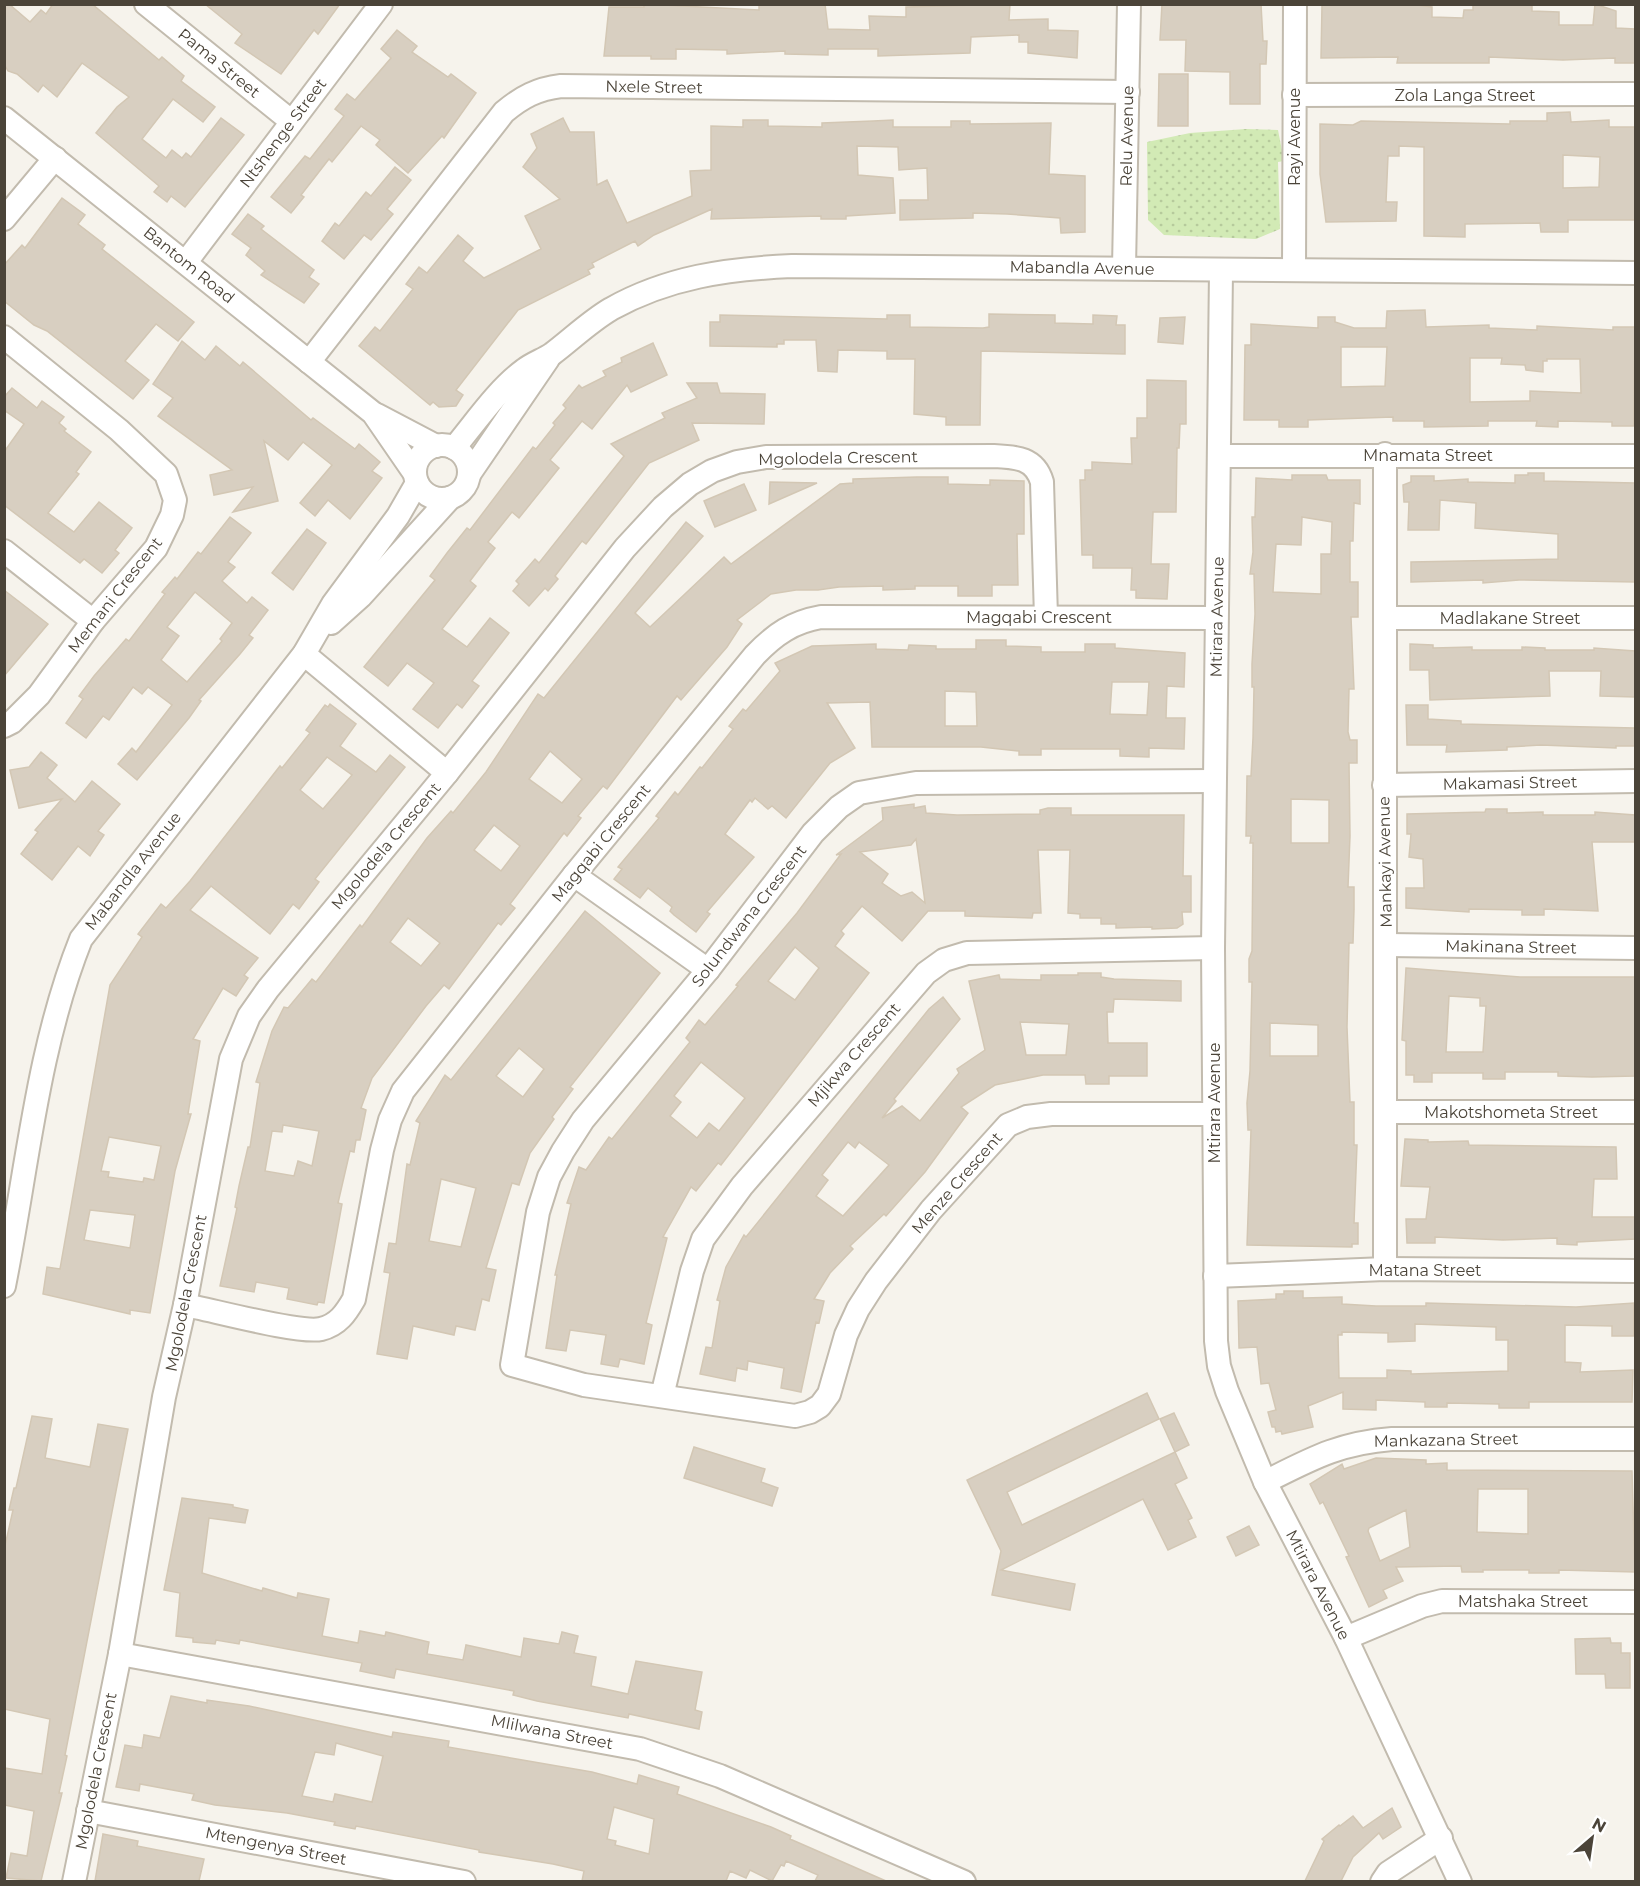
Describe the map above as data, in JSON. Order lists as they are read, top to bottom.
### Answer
{
  "streets": {
    "street": [
      "Pama Street",
      "Nxele Street",
      "Zola Langa Street",
      "Ntshenge Street",
      "Relu Avenue",
      "Rayi Avenue",
      "Bantom Road",
      "Mabandla Avenue",
      "Mnamata Street",
      "Mgolodela Crescent",
      "Memani Crescent",
      "Magqabi Crescent",
      "Mtirara Avenue",
      "Madlakane Street",
      "Makamasi Street",
      "Mankayi Avenue",
      "Solundwana Crescent",
      "Makinana Street",
      "Mjikwa Crescent",
      "Makotshometa Street",
      "Menze Crescent",
      "Matana Street",
      "Mankazana Street",
      "Matshaka Street",
      "Mlilwana Street",
      "Mtengenya Street"
    ]
  },
  "crossings": [
    ["Pama Street", "Ntshenge Street"],
    ["Nxele Street", "Relu Avenue"],
    ["Nxele Street", "Bantom Road"],
    ["Zola Langa Street", "Rayi Avenue"],
    ["Ntshenge Street", "Bantom Road"],
    ["Relu Avenue", "Mabandla Avenue"],
    ["Rayi Avenue", "Mabandla Avenue"],
    ["Bantom Road", "Mabandla Avenue"],
    ["Mabandla Avenue", "Mgolodela Crescent"],
    ["Mabandla Avenue", "Mtirara Avenue"],
    ["Mnamata Street", "Mtirara Avenue"],
    ["Mnamata Street", "Mankayi Avenue"],
    ["Mgolodela Crescent", "Magqabi Crescent"],
    ["Mgolodela Crescent", "Mlilwana Street"],
    ["Mgolodela Crescent", "Mtengenya Street"],
    ["Magqabi Crescent", "Mtirara Avenue"],
    ["Mtirara Avenue", "Solundwana Crescent"],
    ["Mtirara Avenue", "Mjikwa Crescent"],
    ["Mtirara Avenue", "Menze Crescent"],
    ["Mtirara Avenue", "Matana Street"],
    ["Mtirara Avenue", "Mankazana Street"],
    ["Mtirara Avenue", "Matshaka Street"],
    ["Madlakane Street", "Mankayi Avenue"],
    ["Makamasi Street", "Mankayi Avenue"],
    ["Mankayi Avenue", "Makinana Street"],
    ["Mankayi Avenue", "Makotshometa Street"],
    ["Mankayi Avenue", "Matana Street"],
    ["Solundwana Crescent", "Mjikwa Crescent"],
    ["Solundwana Crescent", "Menze Crescent"],
    ["Mjikwa Crescent", "Menze Crescent"]
  ],
  "north": "top right"
}
